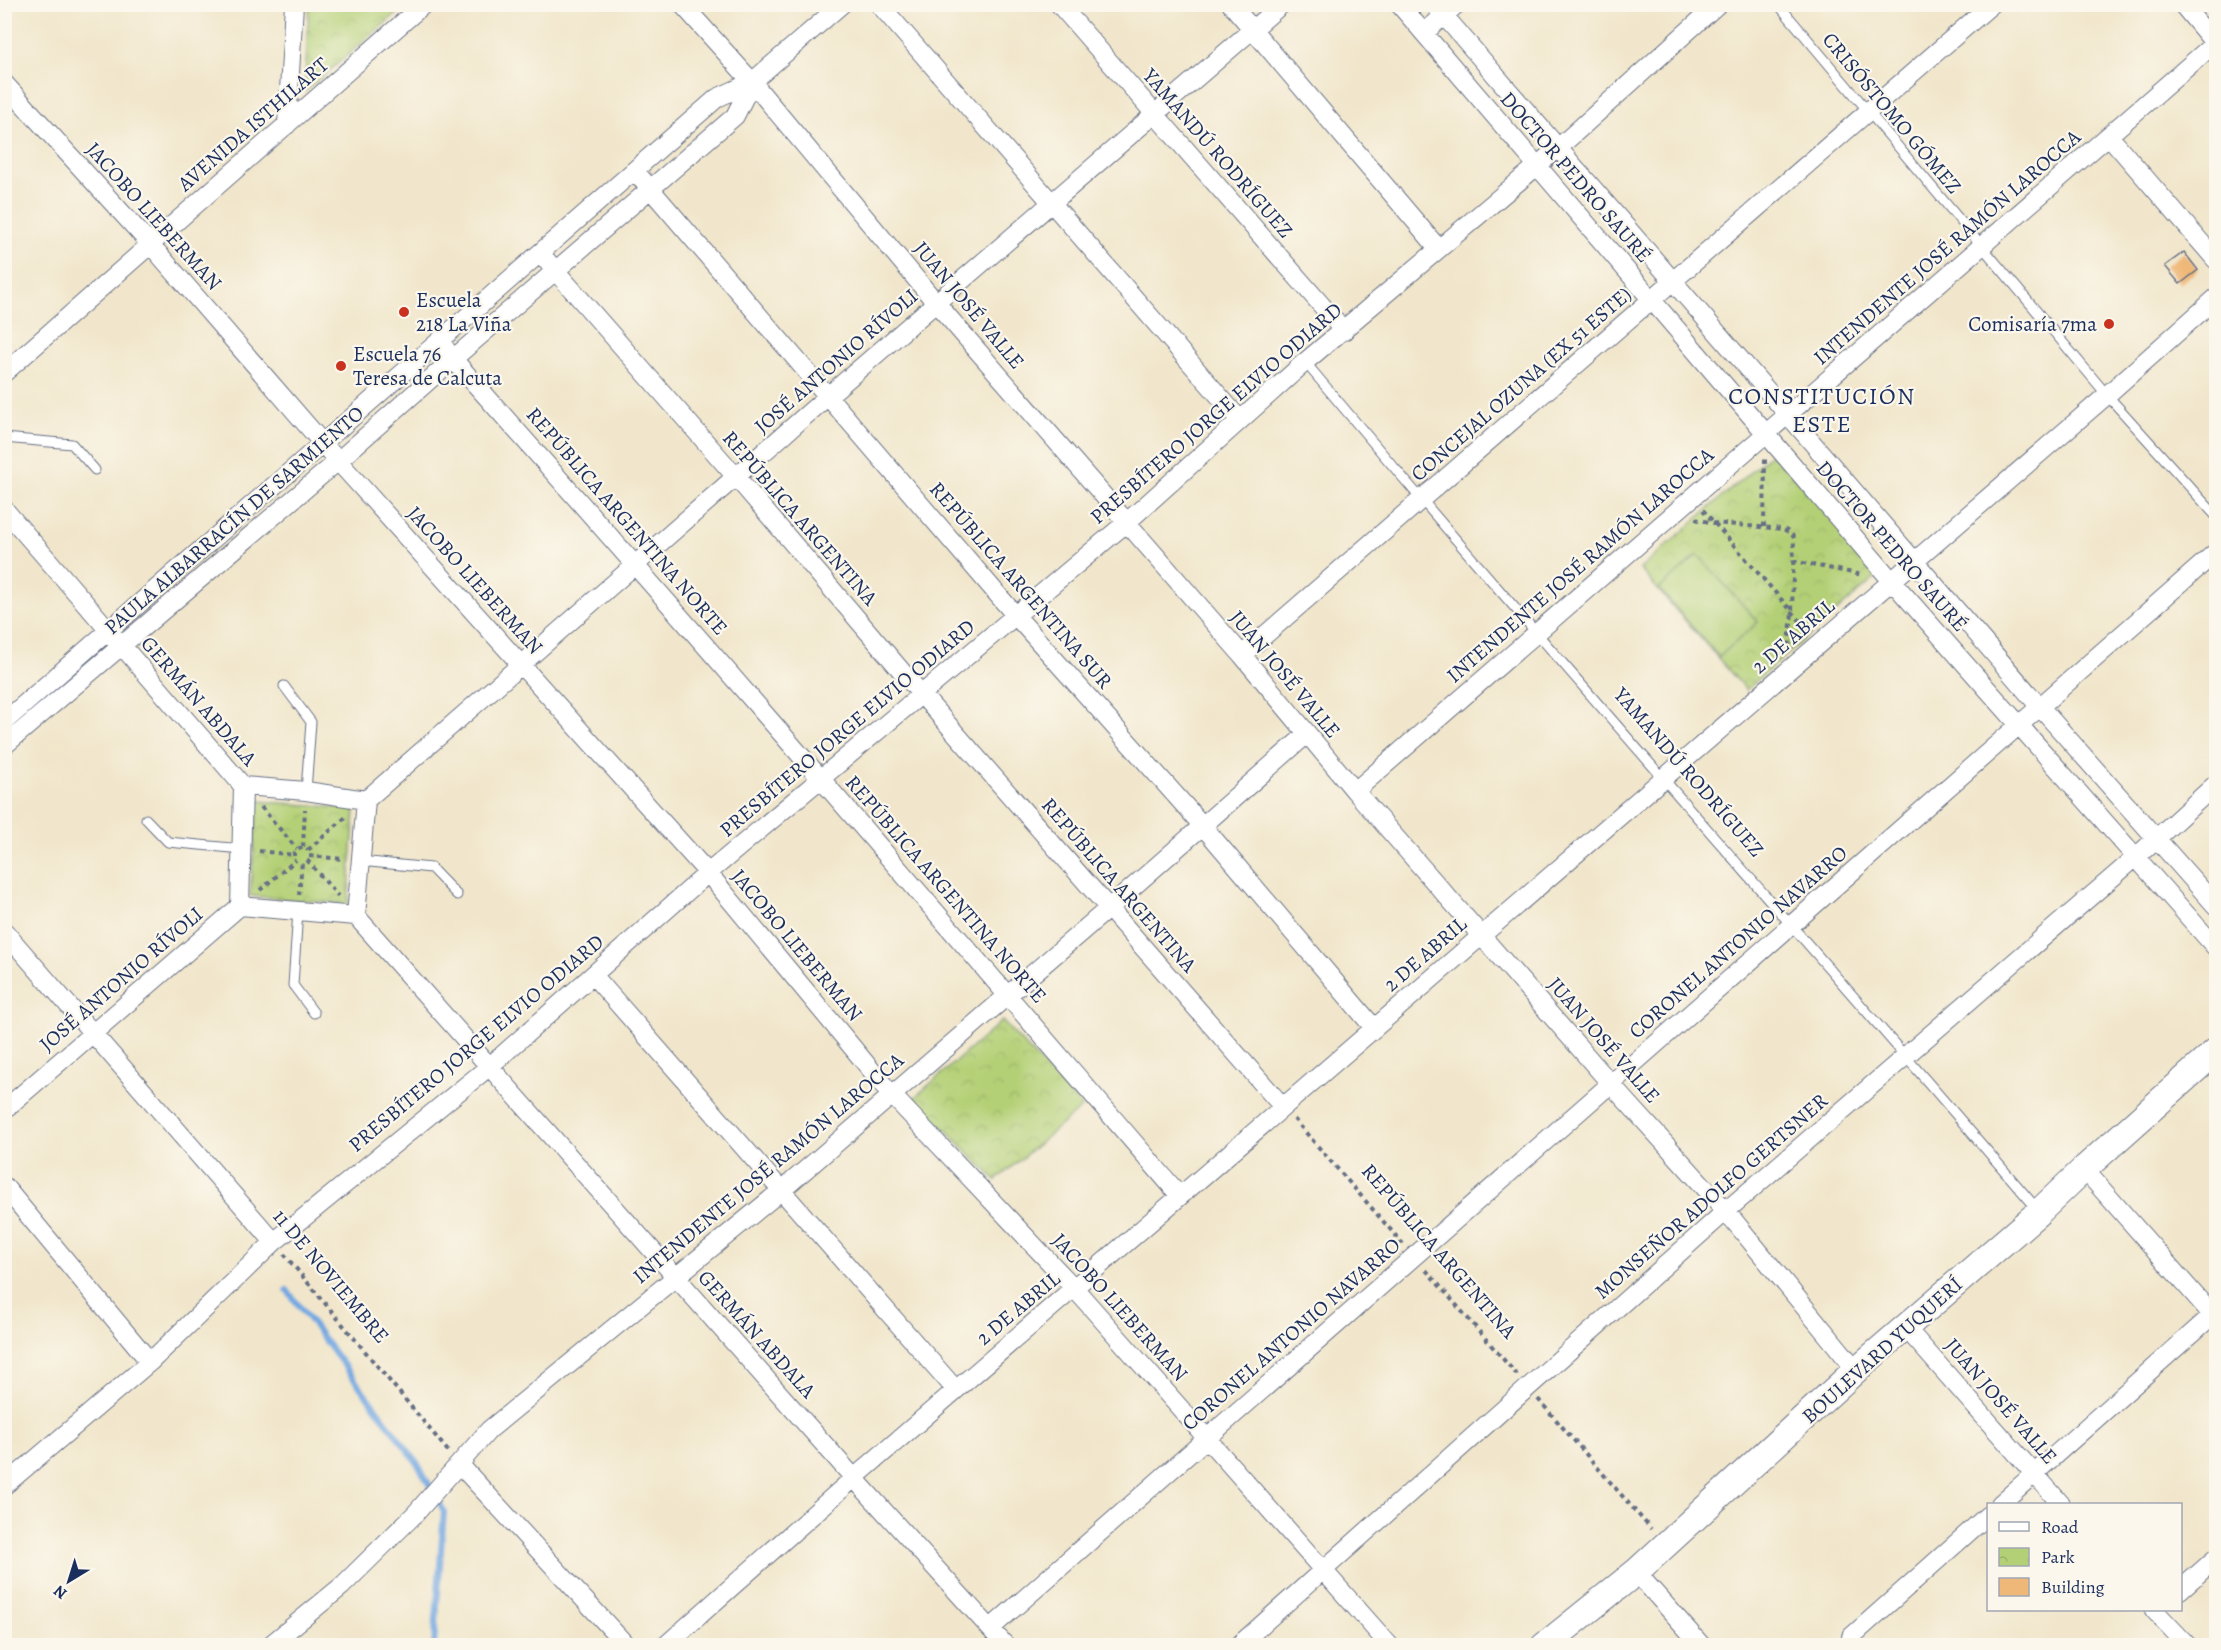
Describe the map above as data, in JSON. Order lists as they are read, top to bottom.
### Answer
{
  "streets": {
    "street": [
      "AVENIDA ISTHILART",
      "YAMANDÚ RODRÍGUEZ",
      "DOCTOR PEDRO SAURÉ",
      "JACOBO LIEBERMAN",
      "INTENDENTE JOSÉ RAMÓN LAROCCA",
      "JUAN JOSÉ VALLE",
      "JOSÉ ANTONIO RÍVOLI",
      "CONCEJAL OZUNA (EX 51 ESTE)",
      "PRESBÍTERO JORGE ELVIO ODIARD",
      "REPÚBLICA ARGENTINA",
      "PAULA ALBARRACÍN DE SARMIENTO",
      "REPÚBLICA ARGENTINA NORTE",
      "REPÚBLICA ARGENTINA SUR",
      "2 DE ABRIL",
      "GERMÁN ABDALA",
      "CORONEL ANTONIO NAVARRO",
      "MONSEÑOR ADOLFO GERTSNER",
      "11 DE NOVIEMBRE",
      "BOULEVARD YUQUERÍ"
    ],
    "lane": ["CRISÓSTOMO GÓMEZ"]
  },
  "crossings": [
    ["CRISÓSTOMO GÓMEZ", "INTENDENTE JOSÉ RAMÓN LAROCCA"],
    ["CRISÓSTOMO GÓMEZ", "CONCEJAL OZUNA (EX 51 ESTE)"],
    ["CRISÓSTOMO GÓMEZ", "2 DE ABRIL"],
    ["AVENIDA ISTHILART", "JACOBO LIEBERMAN"],
    ["YAMANDÚ RODRÍGUEZ", "INTENDENTE JOSÉ RAMÓN LAROCCA"],
    ["YAMANDÚ RODRÍGUEZ", "JOSÉ ANTONIO RÍVOLI"],
    ["YAMANDÚ RODRÍGUEZ", "CONCEJAL OZUNA (EX 51 ESTE)"],
    ["YAMANDÚ RODRÍGUEZ", "PRESBÍTERO JORGE ELVIO ODIARD"],
    ["YAMANDÚ RODRÍGUEZ", "2 DE ABRIL"],
    ["YAMANDÚ RODRÍGUEZ", "CORONEL ANTONIO NAVARRO"],
    ["YAMANDÚ RODRÍGUEZ", "MONSEÑOR ADOLFO GERTSNER"],
    ["YAMANDÚ RODRÍGUEZ", "BOULEVARD YUQUERÍ"],
    ["DOCTOR PEDRO SAURÉ", "INTENDENTE JOSÉ RAMÓN LAROCCA"],
    ["DOCTOR PEDRO SAURÉ", "CONCEJAL OZUNA (EX 51 ESTE)"],
    ["DOCTOR PEDRO SAURÉ", "PRESBÍTERO JORGE ELVIO ODIARD"],
    ["DOCTOR PEDRO SAURÉ", "2 DE ABRIL"],
    ["DOCTOR PEDRO SAURÉ", "CORONEL ANTONIO NAVARRO"],
    ["DOCTOR PEDRO SAURÉ", "MONSEÑOR ADOLFO GERTSNER"],
    ["JACOBO LIEBERMAN", "INTENDENTE JOSÉ RAMÓN LAROCCA"],
    ["JACOBO LIEBERMAN", "JOSÉ ANTONIO RÍVOLI"],
    ["JACOBO LIEBERMAN", "PRESBÍTERO JORGE ELVIO ODIARD"],
    ["JACOBO LIEBERMAN", "PAULA ALBARRACÍN DE SARMIENTO"],
    ["JACOBO LIEBERMAN", "2 DE ABRIL"],
    ["JACOBO LIEBERMAN", "CORONEL ANTONIO NAVARRO"],
    ["JACOBO LIEBERMAN", "MONSEÑOR ADOLFO GERTSNER"],
    ["INTENDENTE JOSÉ RAMÓN LAROCCA", "JUAN JOSÉ VALLE"],
    ["INTENDENTE JOSÉ RAMÓN LAROCCA", "REPÚBLICA ARGENTINA"],
    ["INTENDENTE JOSÉ RAMÓN LAROCCA", "REPÚBLICA ARGENTINA NORTE"],
    ["INTENDENTE JOSÉ RAMÓN LAROCCA", "REPÚBLICA ARGENTINA SUR"],
    ["INTENDENTE JOSÉ RAMÓN LAROCCA", "GERMÁN ABDALA"],
    ["INTENDENTE JOSÉ RAMÓN LAROCCA", "11 DE NOVIEMBRE"],
    ["JUAN JOSÉ VALLE", "JOSÉ ANTONIO RÍVOLI"],
    ["JUAN JOSÉ VALLE", "CONCEJAL OZUNA (EX 51 ESTE)"],
    ["JUAN JOSÉ VALLE", "PRESBÍTERO JORGE ELVIO ODIARD"],
    ["JUAN JOSÉ VALLE", "PAULA ALBARRACÍN DE SARMIENTO"],
    ["JUAN JOSÉ VALLE", "2 DE ABRIL"],
    ["JUAN JOSÉ VALLE", "CORONEL ANTONIO NAVARRO"],
    ["JUAN JOSÉ VALLE", "MONSEÑOR ADOLFO GERTSNER"],
    ["JUAN JOSÉ VALLE", "BOULEVARD YUQUERÍ"],
    ["JOSÉ ANTONIO RÍVOLI", "REPÚBLICA ARGENTINA"],
    ["JOSÉ ANTONIO RÍVOLI", "REPÚBLICA ARGENTINA NORTE"],
    ["JOSÉ ANTONIO RÍVOLI", "REPÚBLICA ARGENTINA SUR"],
    ["JOSÉ ANTONIO RÍVOLI", "11 DE NOVIEMBRE"],
    ["PRESBÍTERO JORGE ELVIO ODIARD", "REPÚBLICA ARGENTINA"],
    ["PRESBÍTERO JORGE ELVIO ODIARD", "REPÚBLICA ARGENTINA NORTE"],
    ["PRESBÍTERO JORGE ELVIO ODIARD", "REPÚBLICA ARGENTINA SUR"],
    ["PRESBÍTERO JORGE ELVIO ODIARD", "GERMÁN ABDALA"],
    ["PRESBÍTERO JORGE ELVIO ODIARD", "11 DE NOVIEMBRE"],
    ["REPÚBLICA ARGENTINA", "PAULA ALBARRACÍN DE SARMIENTO"],
    ["REPÚBLICA ARGENTINA", "2 DE ABRIL"],
    ["REPÚBLICA ARGENTINA", "CORONEL ANTONIO NAVARRO"],
    ["REPÚBLICA ARGENTINA", "MONSEÑOR ADOLFO GERTSNER"],
    ["REPÚBLICA ARGENTINA", "BOULEVARD YUQUERÍ"],
    ["PAULA ALBARRACÍN DE SARMIENTO", "REPÚBLICA ARGENTINA NORTE"],
    ["PAULA ALBARRACÍN DE SARMIENTO", "REPÚBLICA ARGENTINA SUR"],
    ["PAULA ALBARRACÍN DE SARMIENTO", "GERMÁN ABDALA"],
    ["REPÚBLICA ARGENTINA NORTE", "2 DE ABRIL"],
    ["REPÚBLICA ARGENTINA SUR", "2 DE ABRIL"],
    ["2 DE ABRIL", "GERMÁN ABDALA"],
    ["GERMÁN ABDALA", "CORONEL ANTONIO NAVARRO"]
  ],
  "districts": ["CONSTITUCIÓN ESTE"],
  "places": ["Escuela 218 La Viña", "Comisaría 7ma", "Escuela 76 Teresa de Calcuta"],
  "legend": ["Road", "Park", "Building"],
  "north": "bottom left"
}
